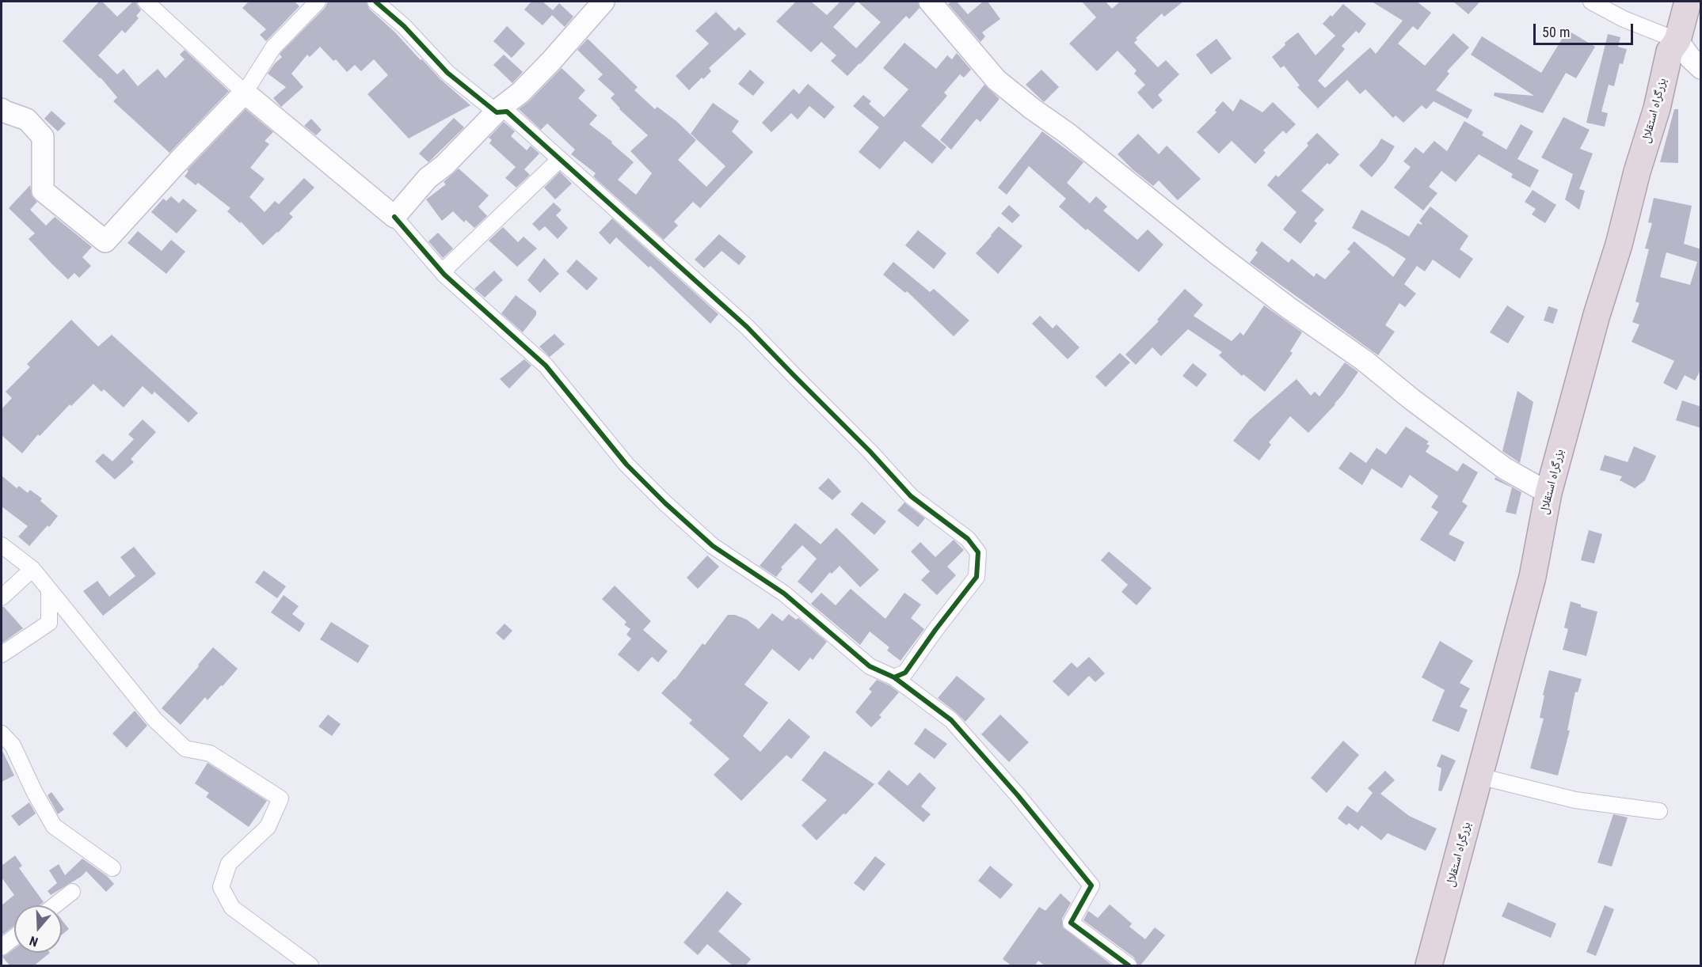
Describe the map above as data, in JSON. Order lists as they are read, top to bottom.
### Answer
{
  "streets": {
    "highway": ["بزرگراه استقلال"]
  },
  "scale_bar": "50 m",
  "north": "bottom"
}
